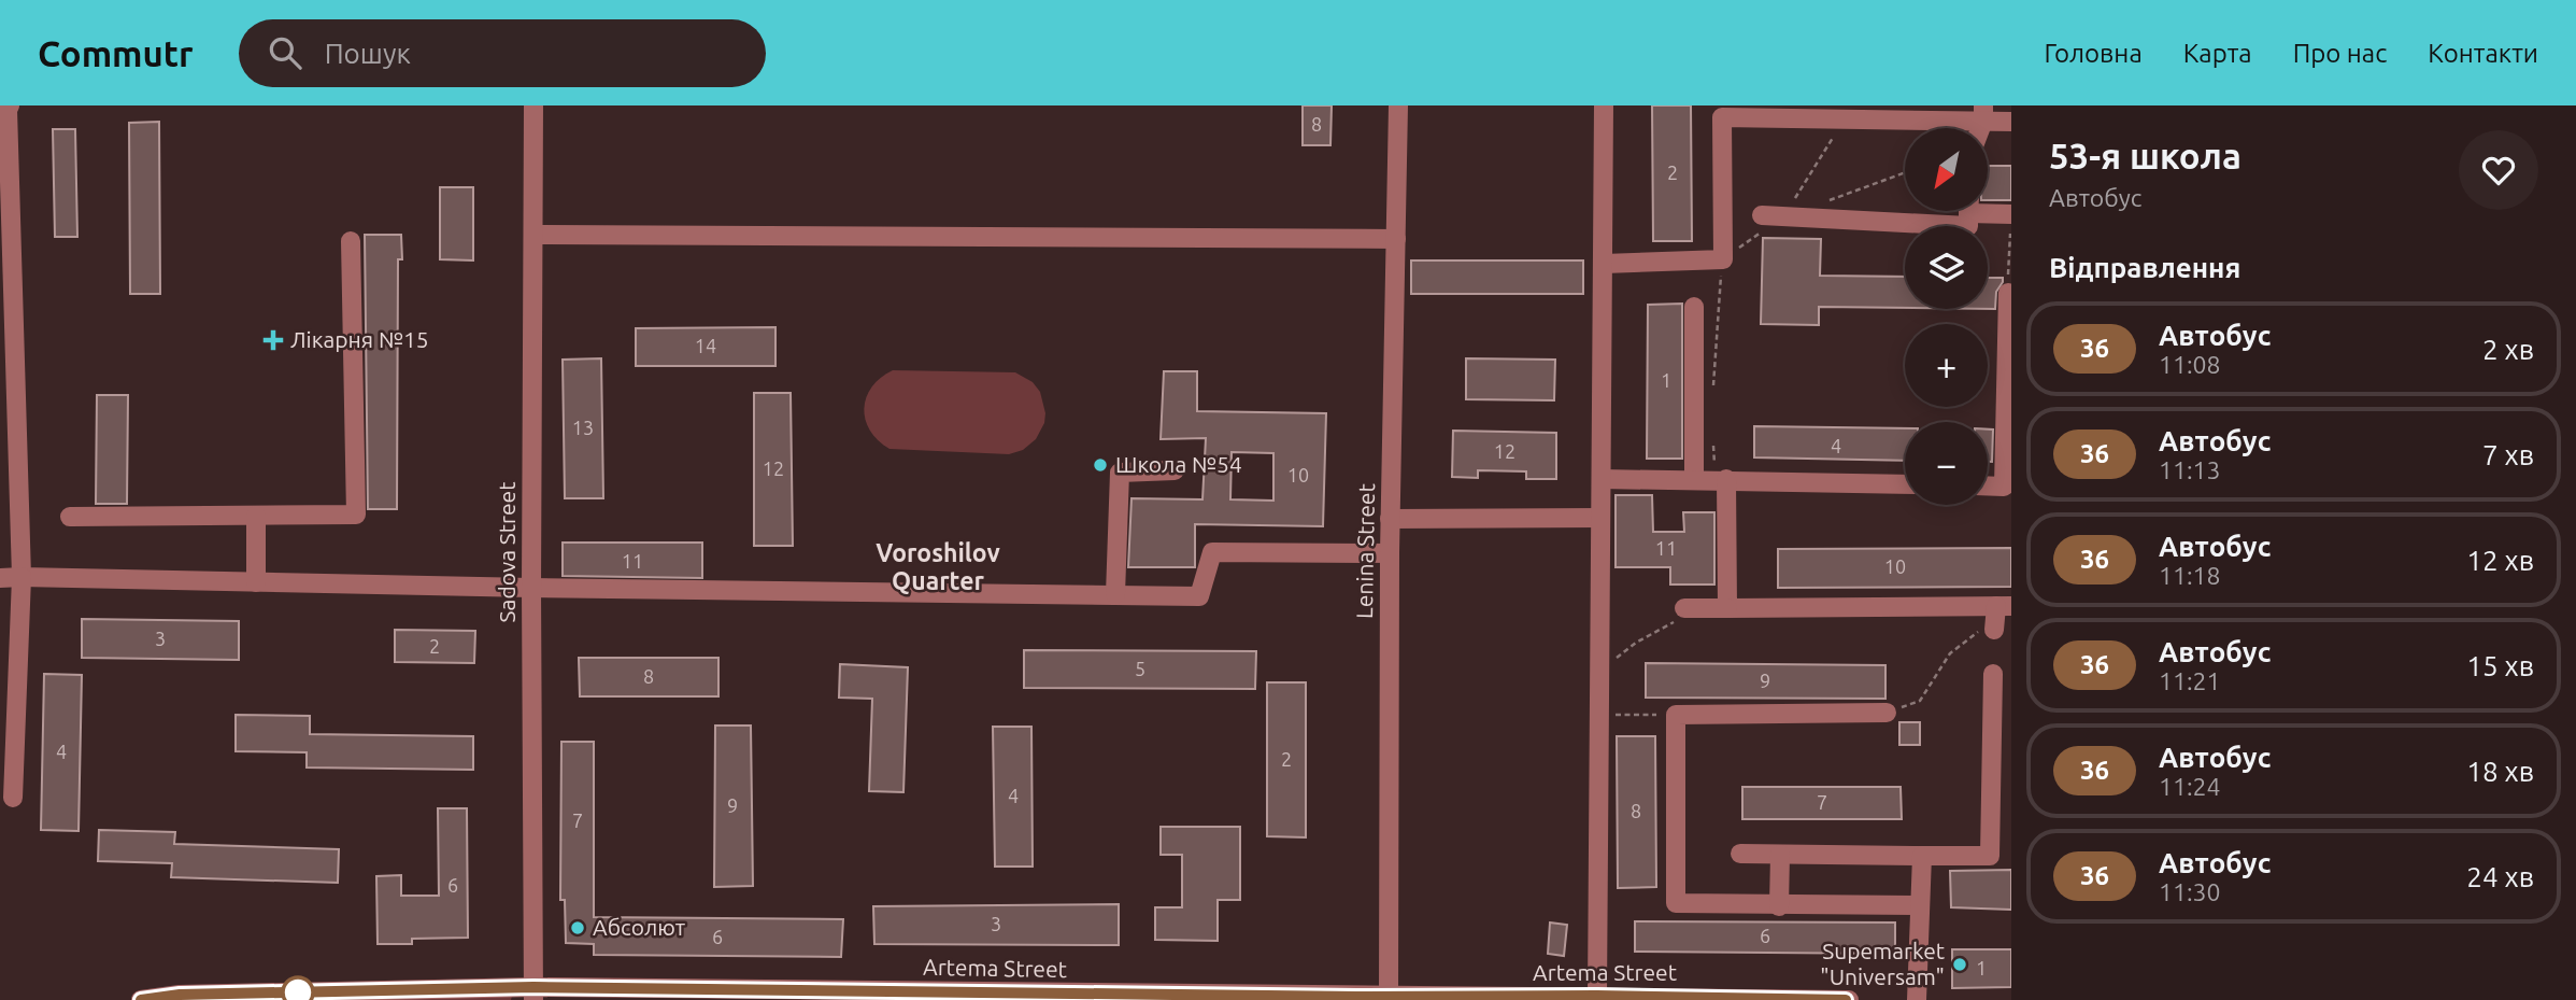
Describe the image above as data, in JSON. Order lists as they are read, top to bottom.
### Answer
{
  "streets": {
    "street": ["Lenina Street", "Sadova Street", "Artema Street"]
  },
  "crossings": [
    ["Lenina Street", "Artema Street"],
    ["Sadova Street", "Artema Street"]
  ],
  "districts": ["Voroshilov Quarter"],
  "places": {
    "health": ["Лікарня №15"],
    "other": ["Школа №54", "Абсолют", "Supemarket \"Universam\""]
  },
  "lines": ["bus line 36"],
  "house_numbers": [
    "8",
    "2",
    "14",
    "1",
    "13",
    "4",
    "12",
    "12",
    "10",
    "11",
    "11",
    "10",
    "3",
    "2",
    "5",
    "8",
    "9",
    "4",
    "2",
    "4",
    "7",
    "9",
    "8",
    "7",
    "6",
    "3",
    "6",
    "6",
    "1"
  ],
  "north": "bottom left",
  "page": {
    "header": "Commutr",
    "search": "Пошук",
    "nav": [
      "Головна",
      "Карта",
      "Про нас",
      "Контакти"
    ],
    "heading": [
      ["53-я школа", "Автобус"],
      "Відправлення"
    ],
    "map_buttons": ["+", "−"],
    "list": [
      {
        "mark": "36",
        "name": "Автобус",
        "note": "11:08",
        "value": "2 хв"
      },
      {
        "mark": "36",
        "name": "Автобус",
        "note": "11:13",
        "value": "7 хв"
      },
      {
        "mark": "36",
        "name": "Автобус",
        "note": "11:18",
        "value": "12 хв"
      },
      {
        "mark": "36",
        "name": "Автобус",
        "note": "11:21",
        "value": "15 хв"
      },
      {
        "mark": "36",
        "name": "Автобус",
        "note": "11:24",
        "value": "18 хв"
      },
      {
        "mark": "36",
        "name": "Автобус",
        "note": "11:30",
        "value": "24 хв"
      }
    ]
  }
}
